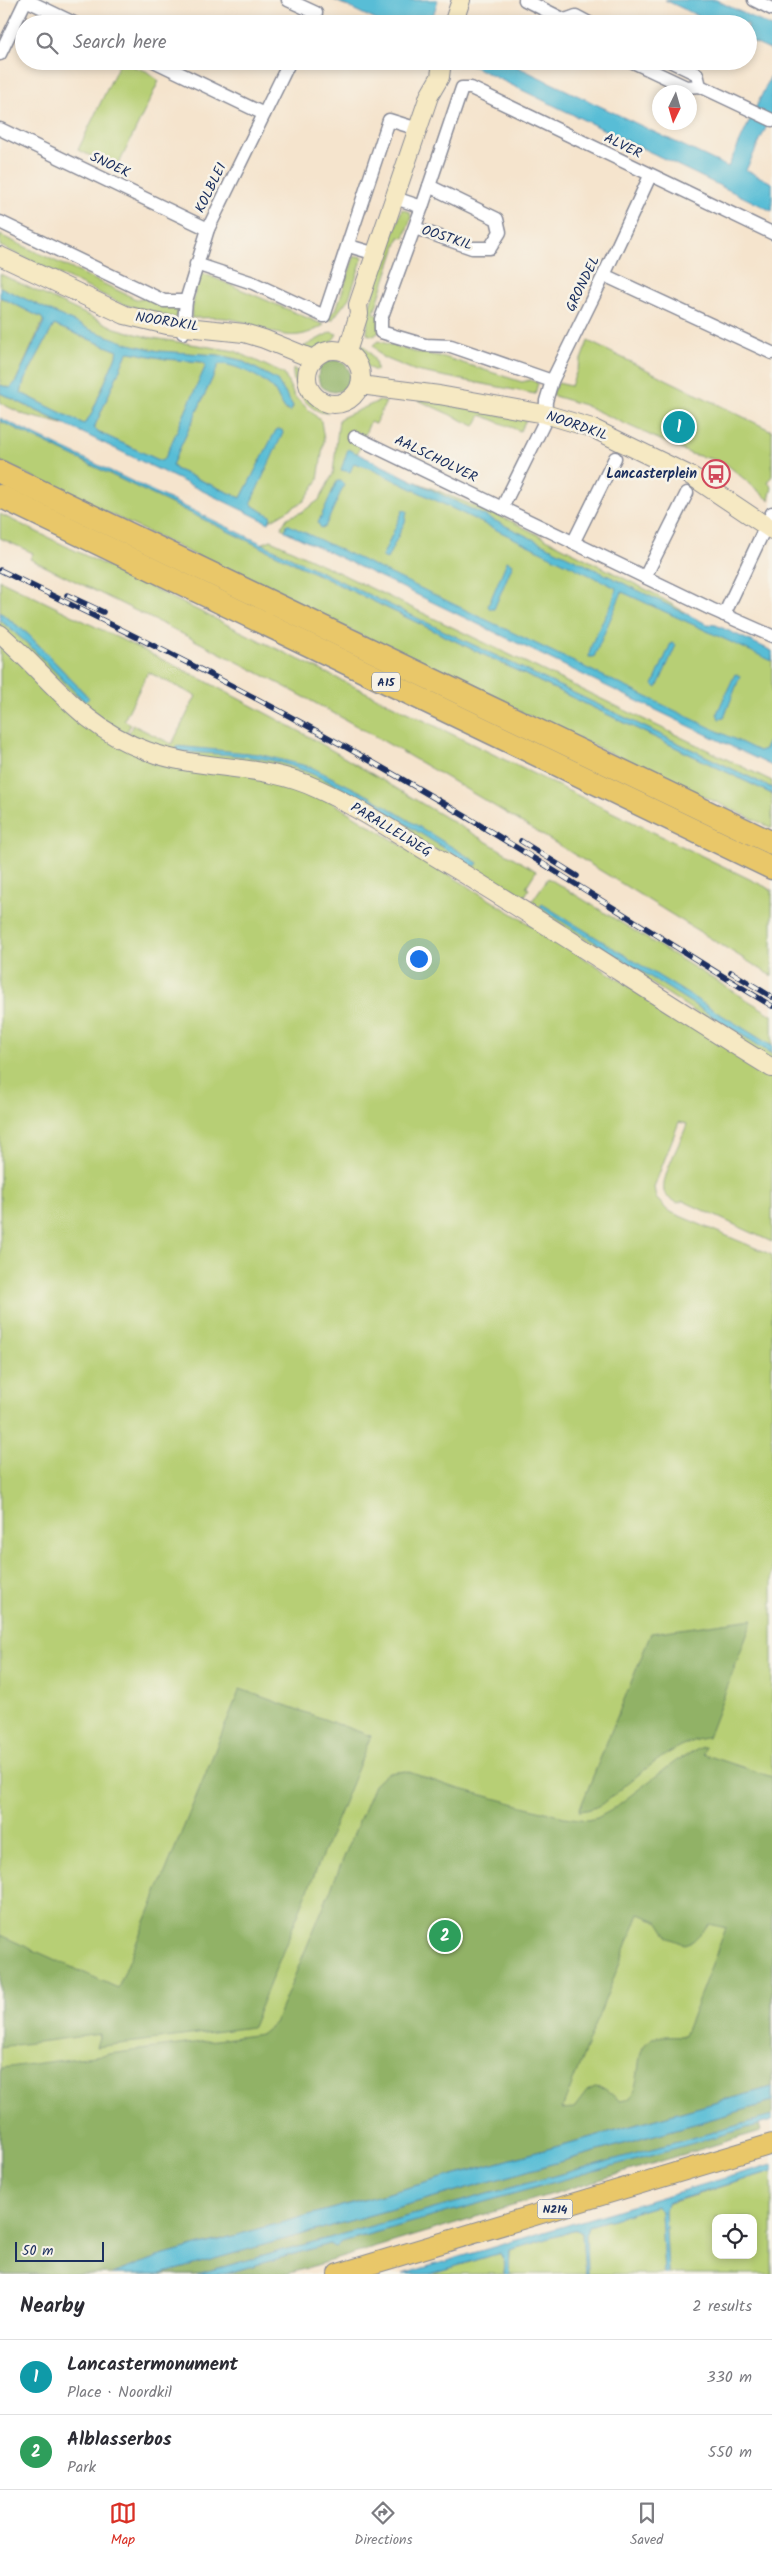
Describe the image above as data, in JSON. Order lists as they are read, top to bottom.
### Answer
{
  "streets": {
    "highway": ["A15"],
    "main road": ["N214"],
    "street": [
      "ALVER",
      "SNOEK",
      "KOLBLEI",
      "OOSTKIL",
      "GRONDEL",
      "NOORDKIL",
      "AALSCHOLVER",
      "PARALLELWEG"
    ]
  },
  "crossings": [
    ["ALVER", "OOSTKIL"],
    ["ALVER", "GRONDEL"],
    ["SNOEK", "KOLBLEI"],
    ["KOLBLEI", "NOORDKIL"],
    ["OOSTKIL", "GRONDEL"],
    ["GRONDEL", "NOORDKIL"]
  ],
  "places": {
    "bus stop": ["Lancasterplein"]
  },
  "scale_bar": "50 m",
  "north": "bottom",
  "page": {
    "search": "Search here",
    "pins": ["1", "2"],
    "scale": "50 m",
    "heading": ["Nearby", "2 results"],
    "list": [
      {
        "mark": "1",
        "name": "Lancastermonument",
        "note": "Place · Noordkil",
        "value": "330 m"
      },
      {
        "mark": "2",
        "name": "Alblasserbos",
        "note": "Park",
        "value": "550 m"
      }
    ],
    "nav": ["Map", "Directions", "Saved"]
  }
}
